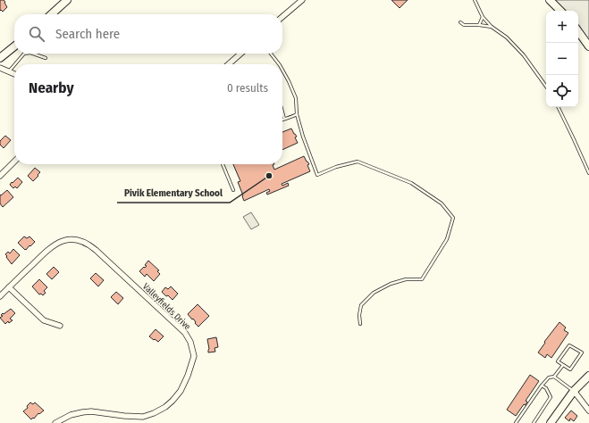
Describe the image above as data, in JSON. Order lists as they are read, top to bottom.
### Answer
{
  "streets": {
    "street": ["Valleyfields Drive"]
  },
  "places": ["Pivik Elementary School"],
  "page": {
    "map_buttons": ["+", "−"],
    "search": "Search here",
    "heading": ["Nearby", "0 results"]
  }
}
